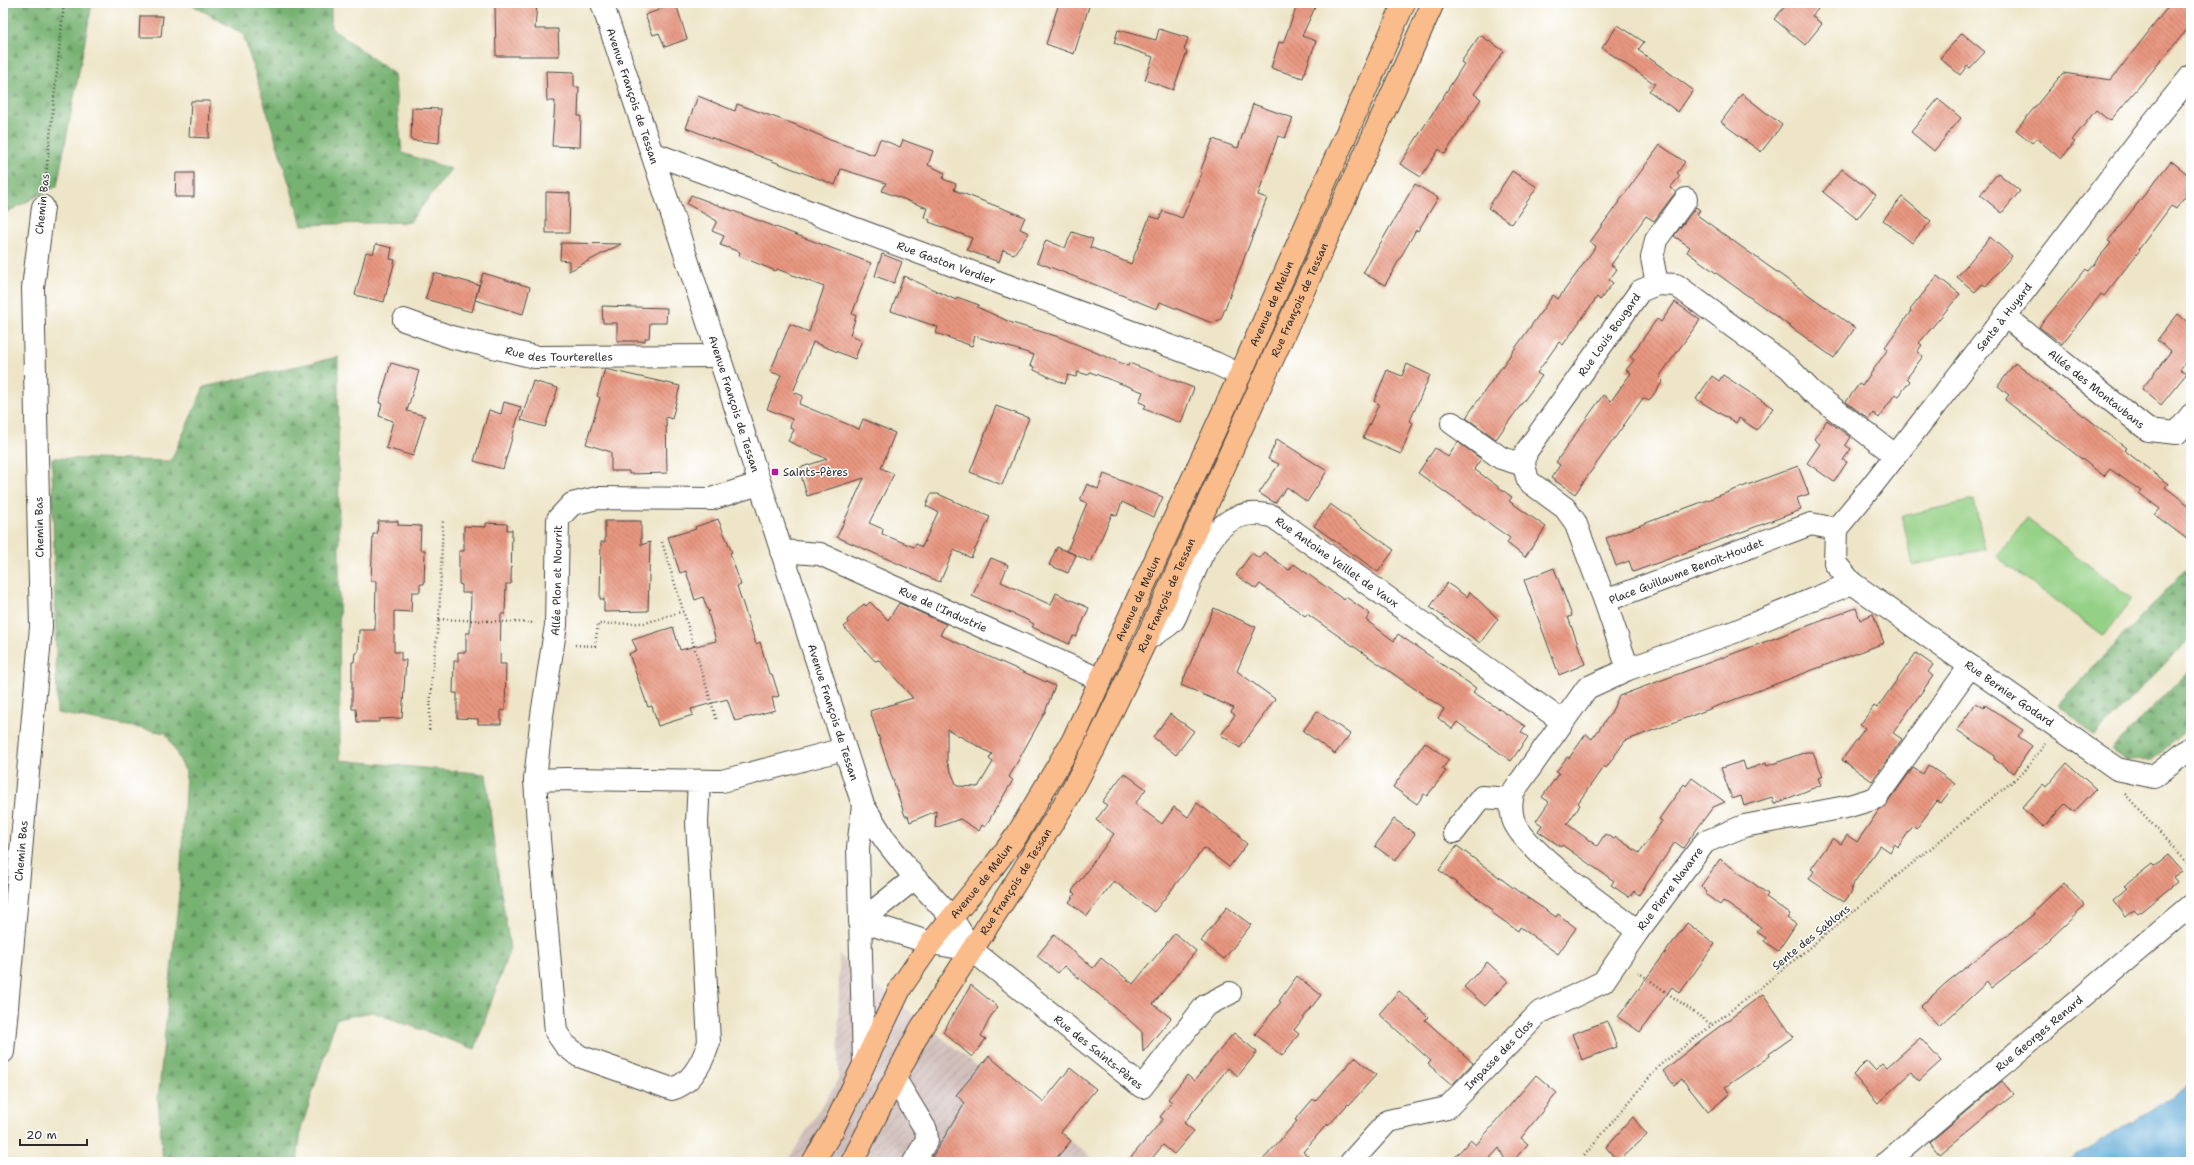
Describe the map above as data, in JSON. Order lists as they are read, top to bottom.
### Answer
{
  "streets": {
    "main road": ["Rue François de Tessan", "Avenue de Melun"],
    "street": [
      "Avenue François de Tessan",
      "Chemin Bas",
      "Rue Gaston Verdier",
      "Sente à Huyard",
      "Rue Louis Bougard",
      "Rue des Tourterelles",
      "Allée des Montaubans",
      "Rue Antoine Veillet de Vaux",
      "Place Guillaume Benoit-Houdet",
      "Allée Plon et Nourrit",
      "Rue de l'Industrie",
      "Rue Bernier Godard",
      "Rue Pierre Navarre",
      "Rue Georges Renard",
      "Rue des Saints-Pères",
      "Impasse des Clos"
    ],
    "path": ["Sente des Sablons"]
  },
  "crossings": [
    ["Avenue François de Tessan", "Rue Gaston Verdier"],
    ["Avenue François de Tessan", "Rue des Tourterelles"],
    ["Avenue François de Tessan", "Allée Plon et Nourrit"],
    ["Avenue François de Tessan", "Rue de l'Industrie"],
    ["Rue Gaston Verdier", "Avenue de Melun"],
    ["Rue François de Tessan", "Rue Antoine Veillet de Vaux"],
    ["Rue François de Tessan", "Rue des Saints-Pères"],
    ["Avenue de Melun", "Rue de l'Industrie"],
    ["Sente à Huyard", "Rue Louis Bougard"],
    ["Sente à Huyard", "Allée des Montaubans"],
    ["Sente à Huyard", "Place Guillaume Benoit-Houdet"],
    ["Sente à Huyard", "Rue Bernier Godard"],
    ["Rue Antoine Veillet de Vaux", "Rue Pierre Navarre"],
    ["Place Guillaume Benoit-Houdet", "Rue Bernier Godard"],
    ["Place Guillaume Benoit-Houdet", "Rue Pierre Navarre"],
    ["Rue Bernier Godard", "Rue Pierre Navarre"],
    ["Rue Bernier Godard", "Sente des Sablons"],
    ["Rue Pierre Navarre", "Impasse des Clos"]
  ],
  "places": {
    "transit": ["Saints-Pères"]
  },
  "scale_bar": "20 m"
}
